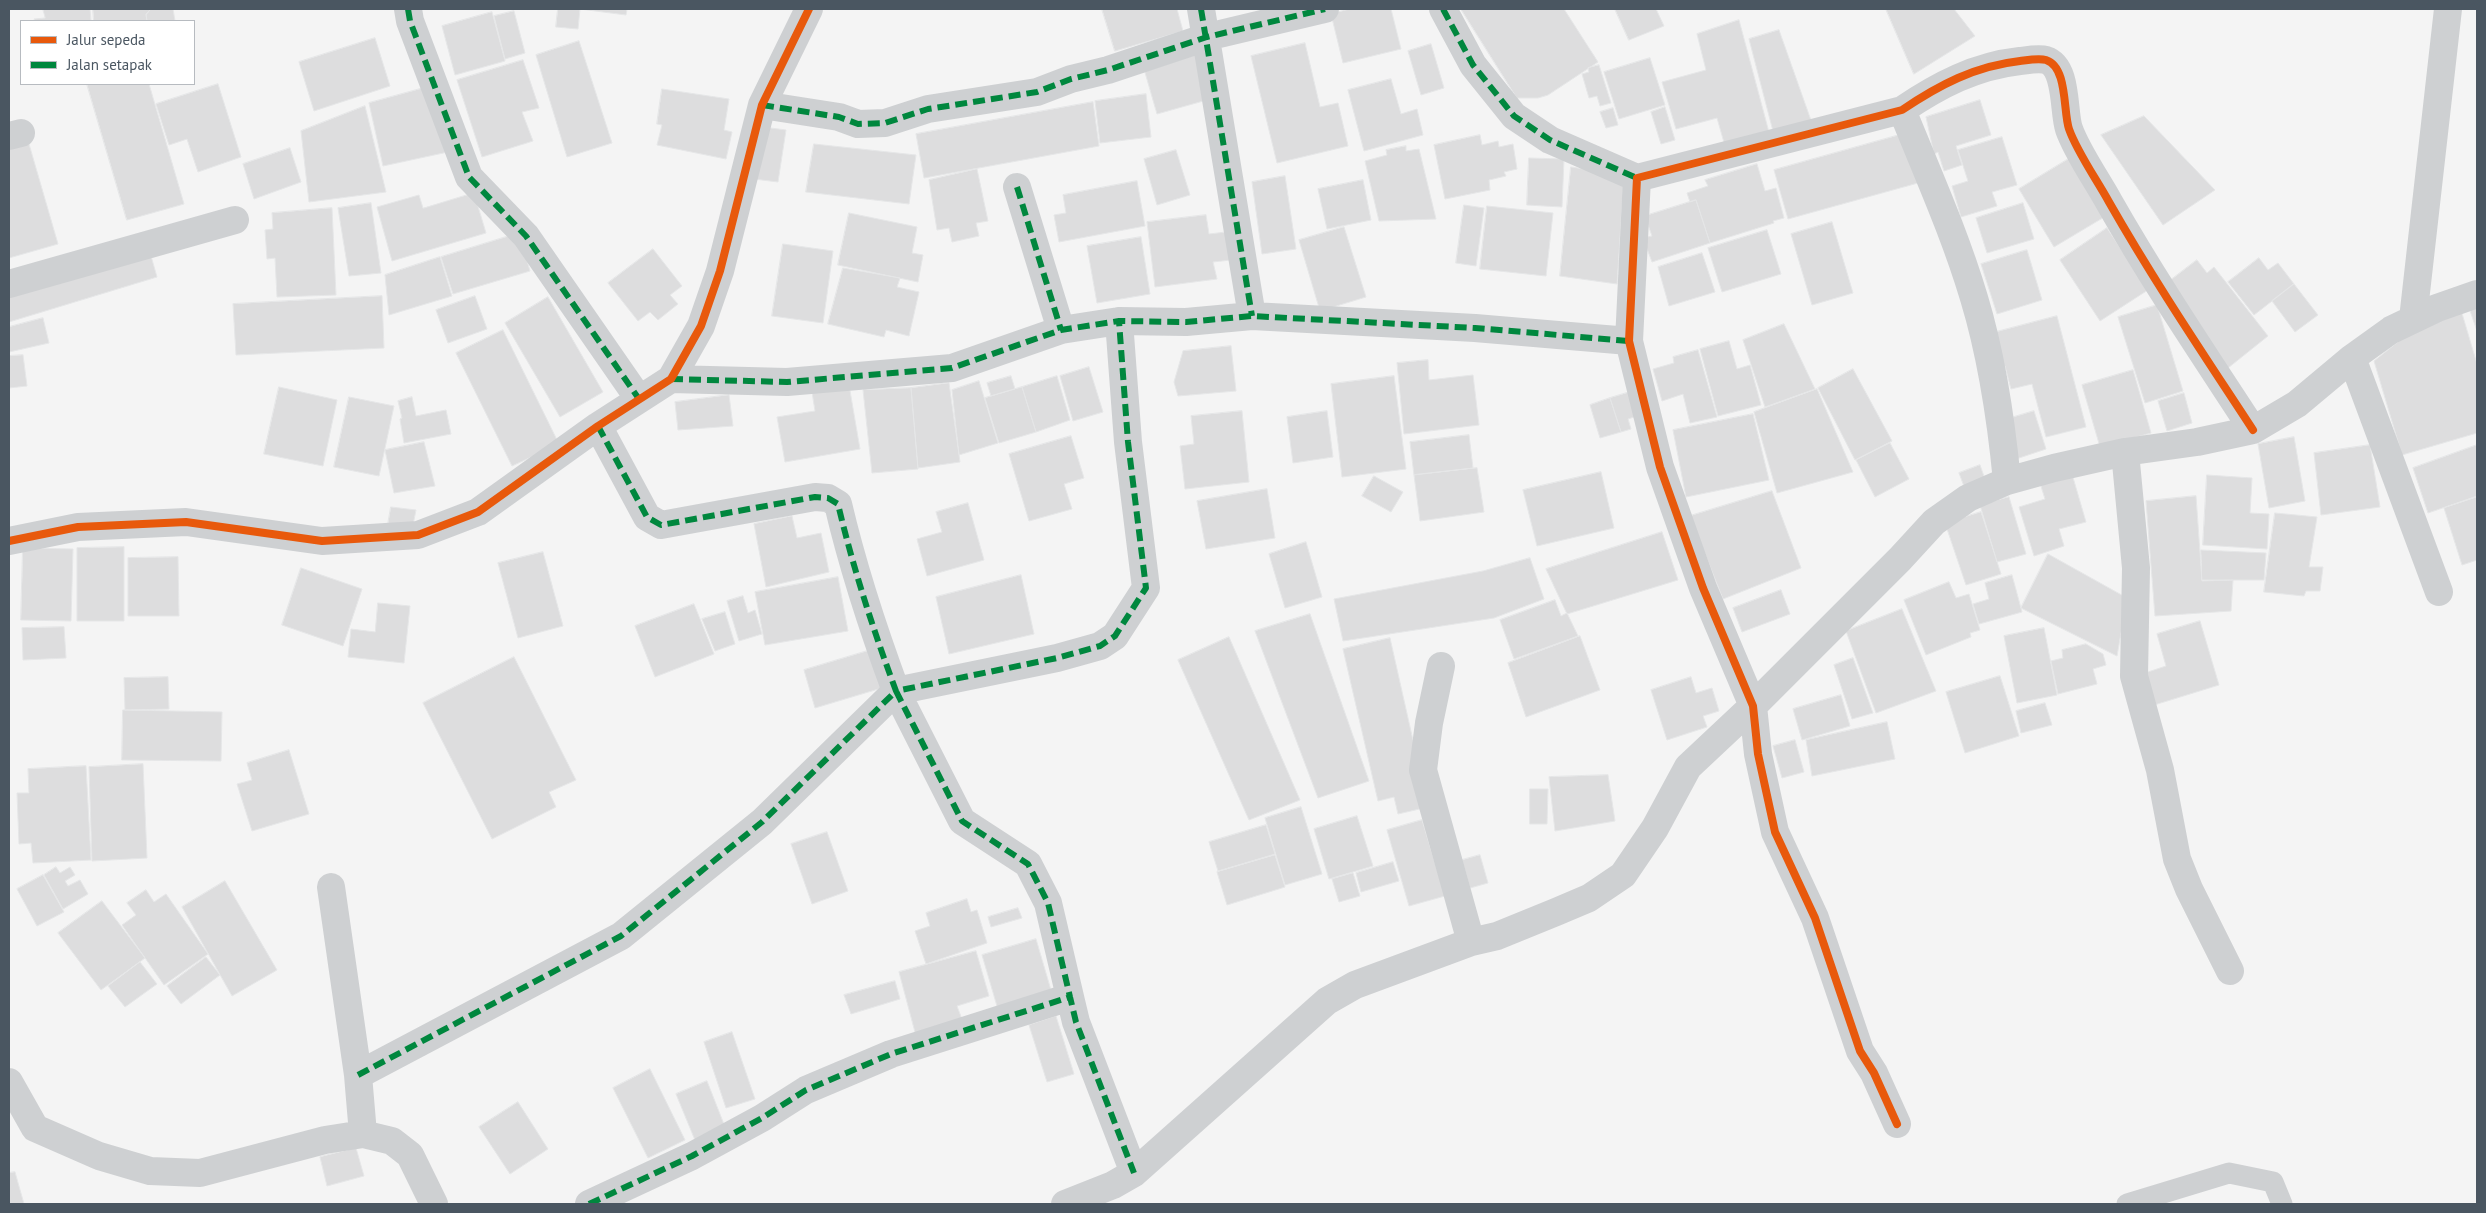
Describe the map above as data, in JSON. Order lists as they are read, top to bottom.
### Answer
{
  "legend": ["Jalur sepeda", "Jalan setapak"]
}
